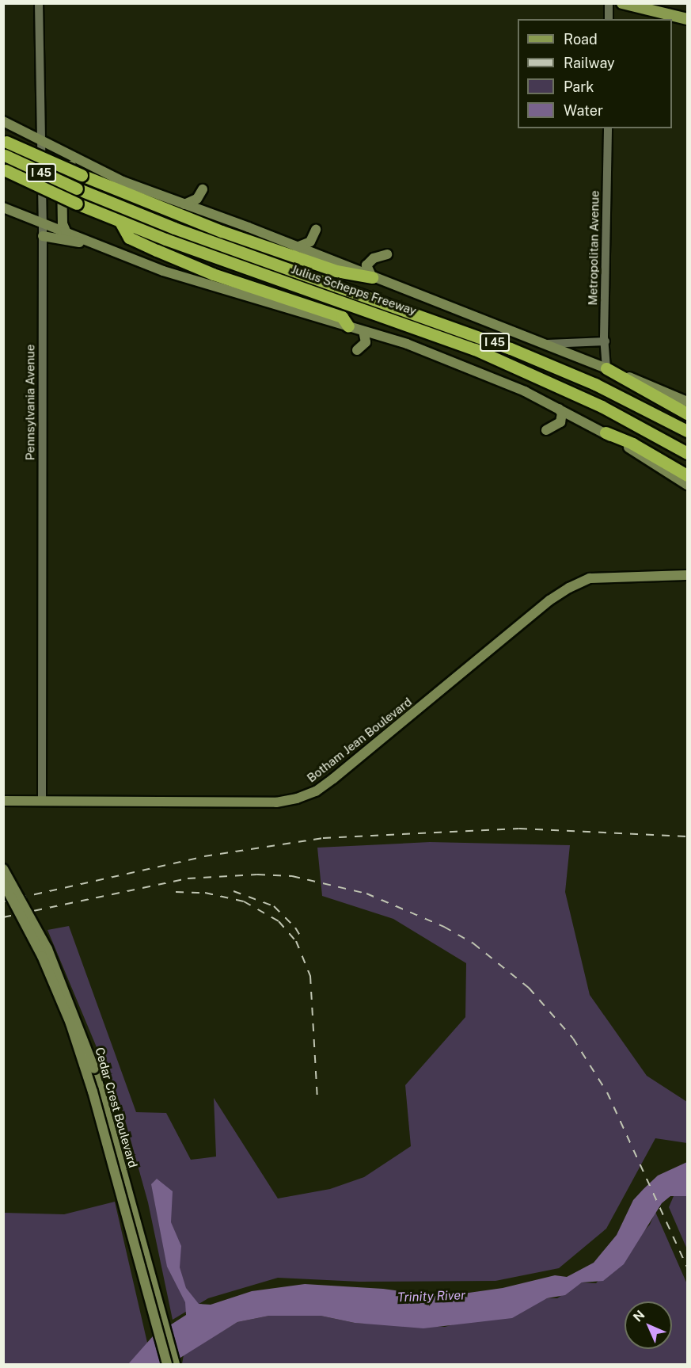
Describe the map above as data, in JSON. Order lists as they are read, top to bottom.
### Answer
{
  "streets": {
    "highway": ["I 45", "Julius Schepps Freeway"],
    "main road": ["Botham Jean Boulevard", "Cedar Crest Boulevard"],
    "street": ["Metropolitan Avenue", "Pennsylvania Avenue"]
  },
  "crossings": [
    ["Metropolitan Avenue", "Julius Schepps Freeway"],
    ["Julius Schepps Freeway", "Pennsylvania Avenue"],
    ["Pennsylvania Avenue", "Botham Jean Boulevard"]
  ],
  "water": ["Trinity River"],
  "legend": [
    "Road",
    "Railway",
    "Park",
    "Water"
  ],
  "north": "top left"
}
